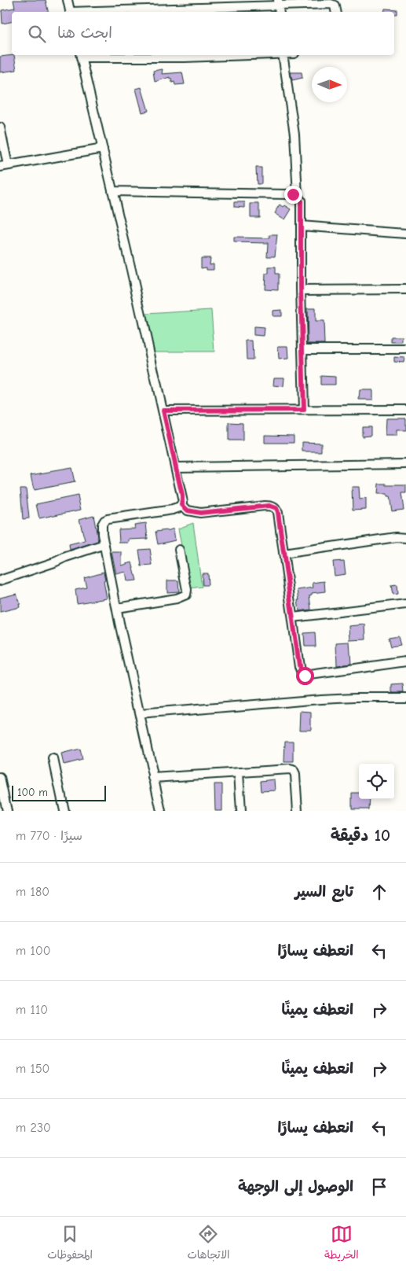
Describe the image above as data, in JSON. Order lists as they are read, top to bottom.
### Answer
{
  "scale_bar": "100 m",
  "north": "right",
  "page": {
    "search": "ابحث هنا",
    "scale": "100 m",
    "heading": ["10 دقيقة", "سيرًا · 770 m"],
    "list": [
      ["تابع السير", "180 m"],
      ["انعطف يسارًا", "100 m"],
      ["انعطف يمينًا", "110 m"],
      ["انعطف يمينًا", "150 m"],
      ["انعطف يسارًا", "230 m"],
      "الوصول إلى الوجهة"
    ],
    "nav": ["الخريطة", "الاتجاهات", "المحفوظات"]
  }
}
